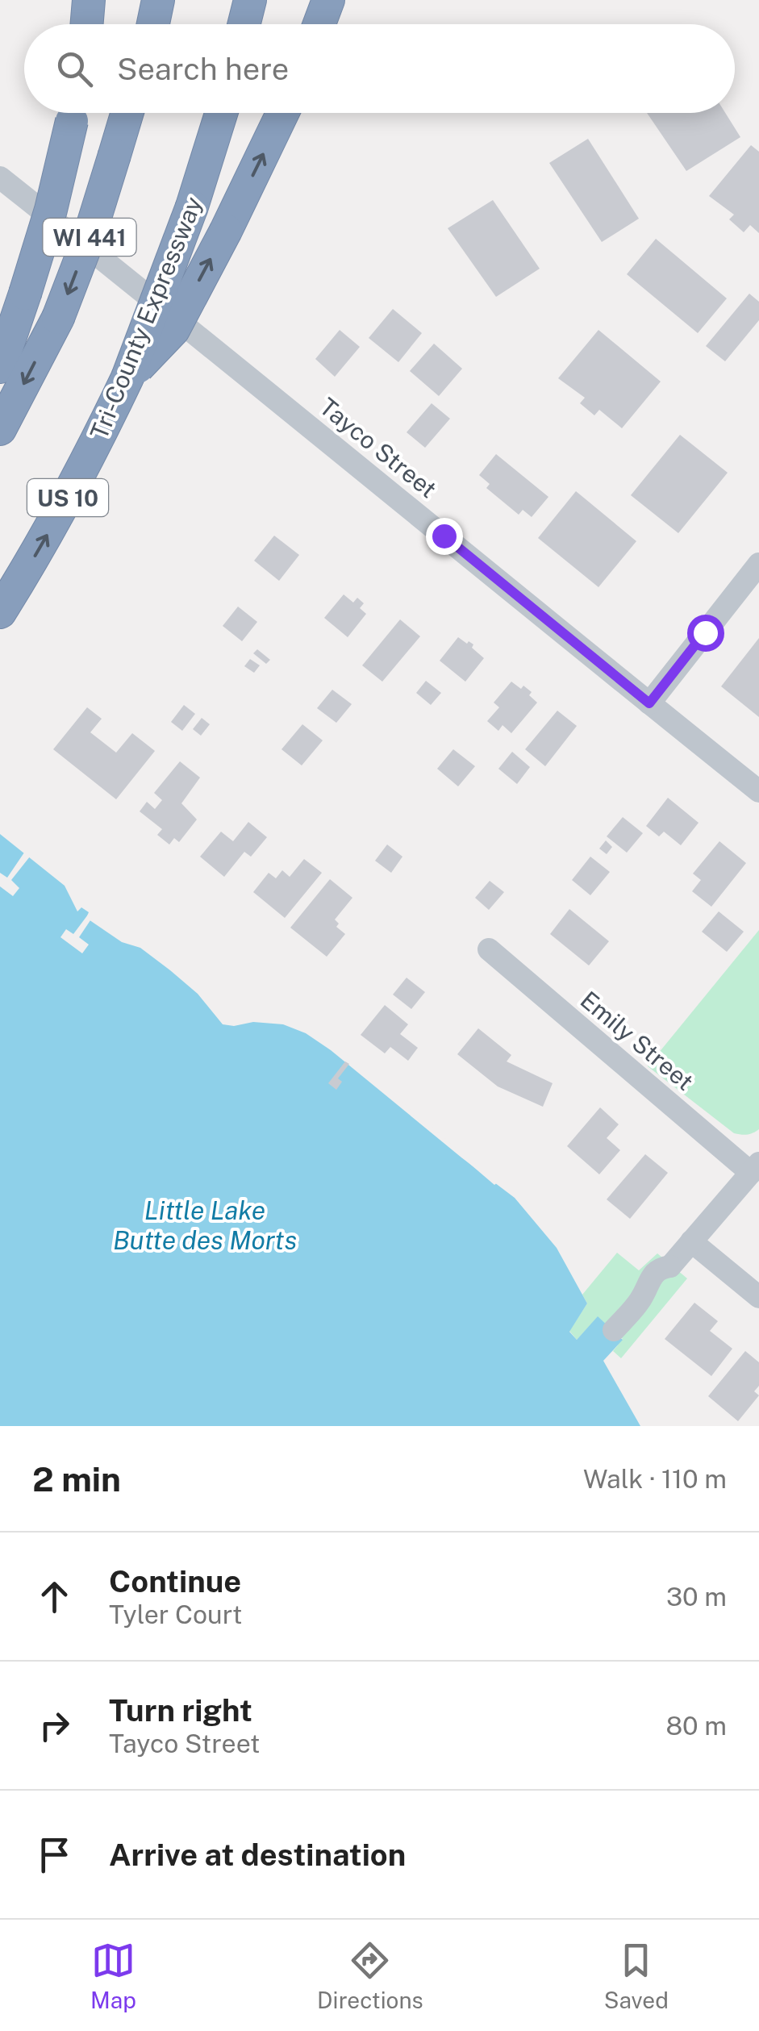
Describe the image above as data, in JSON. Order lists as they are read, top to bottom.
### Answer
{
  "streets": {
    "highway": ["WI 441", "Tri-County Expressway", "US 10"],
    "street": ["Tayco Street", "Emily Street"]
  },
  "water": ["Little Lake Butte des Morts"],
  "page": {
    "search": "Search here",
    "heading": ["2 min", "Walk · 110 m"],
    "list": [
      ["Continue", "Tyler Court", "30 m"],
      ["Turn right", "Tayco Street", "80 m"],
      "Arrive at destination"
    ],
    "nav": ["Map", "Directions", "Saved"]
  }
}
